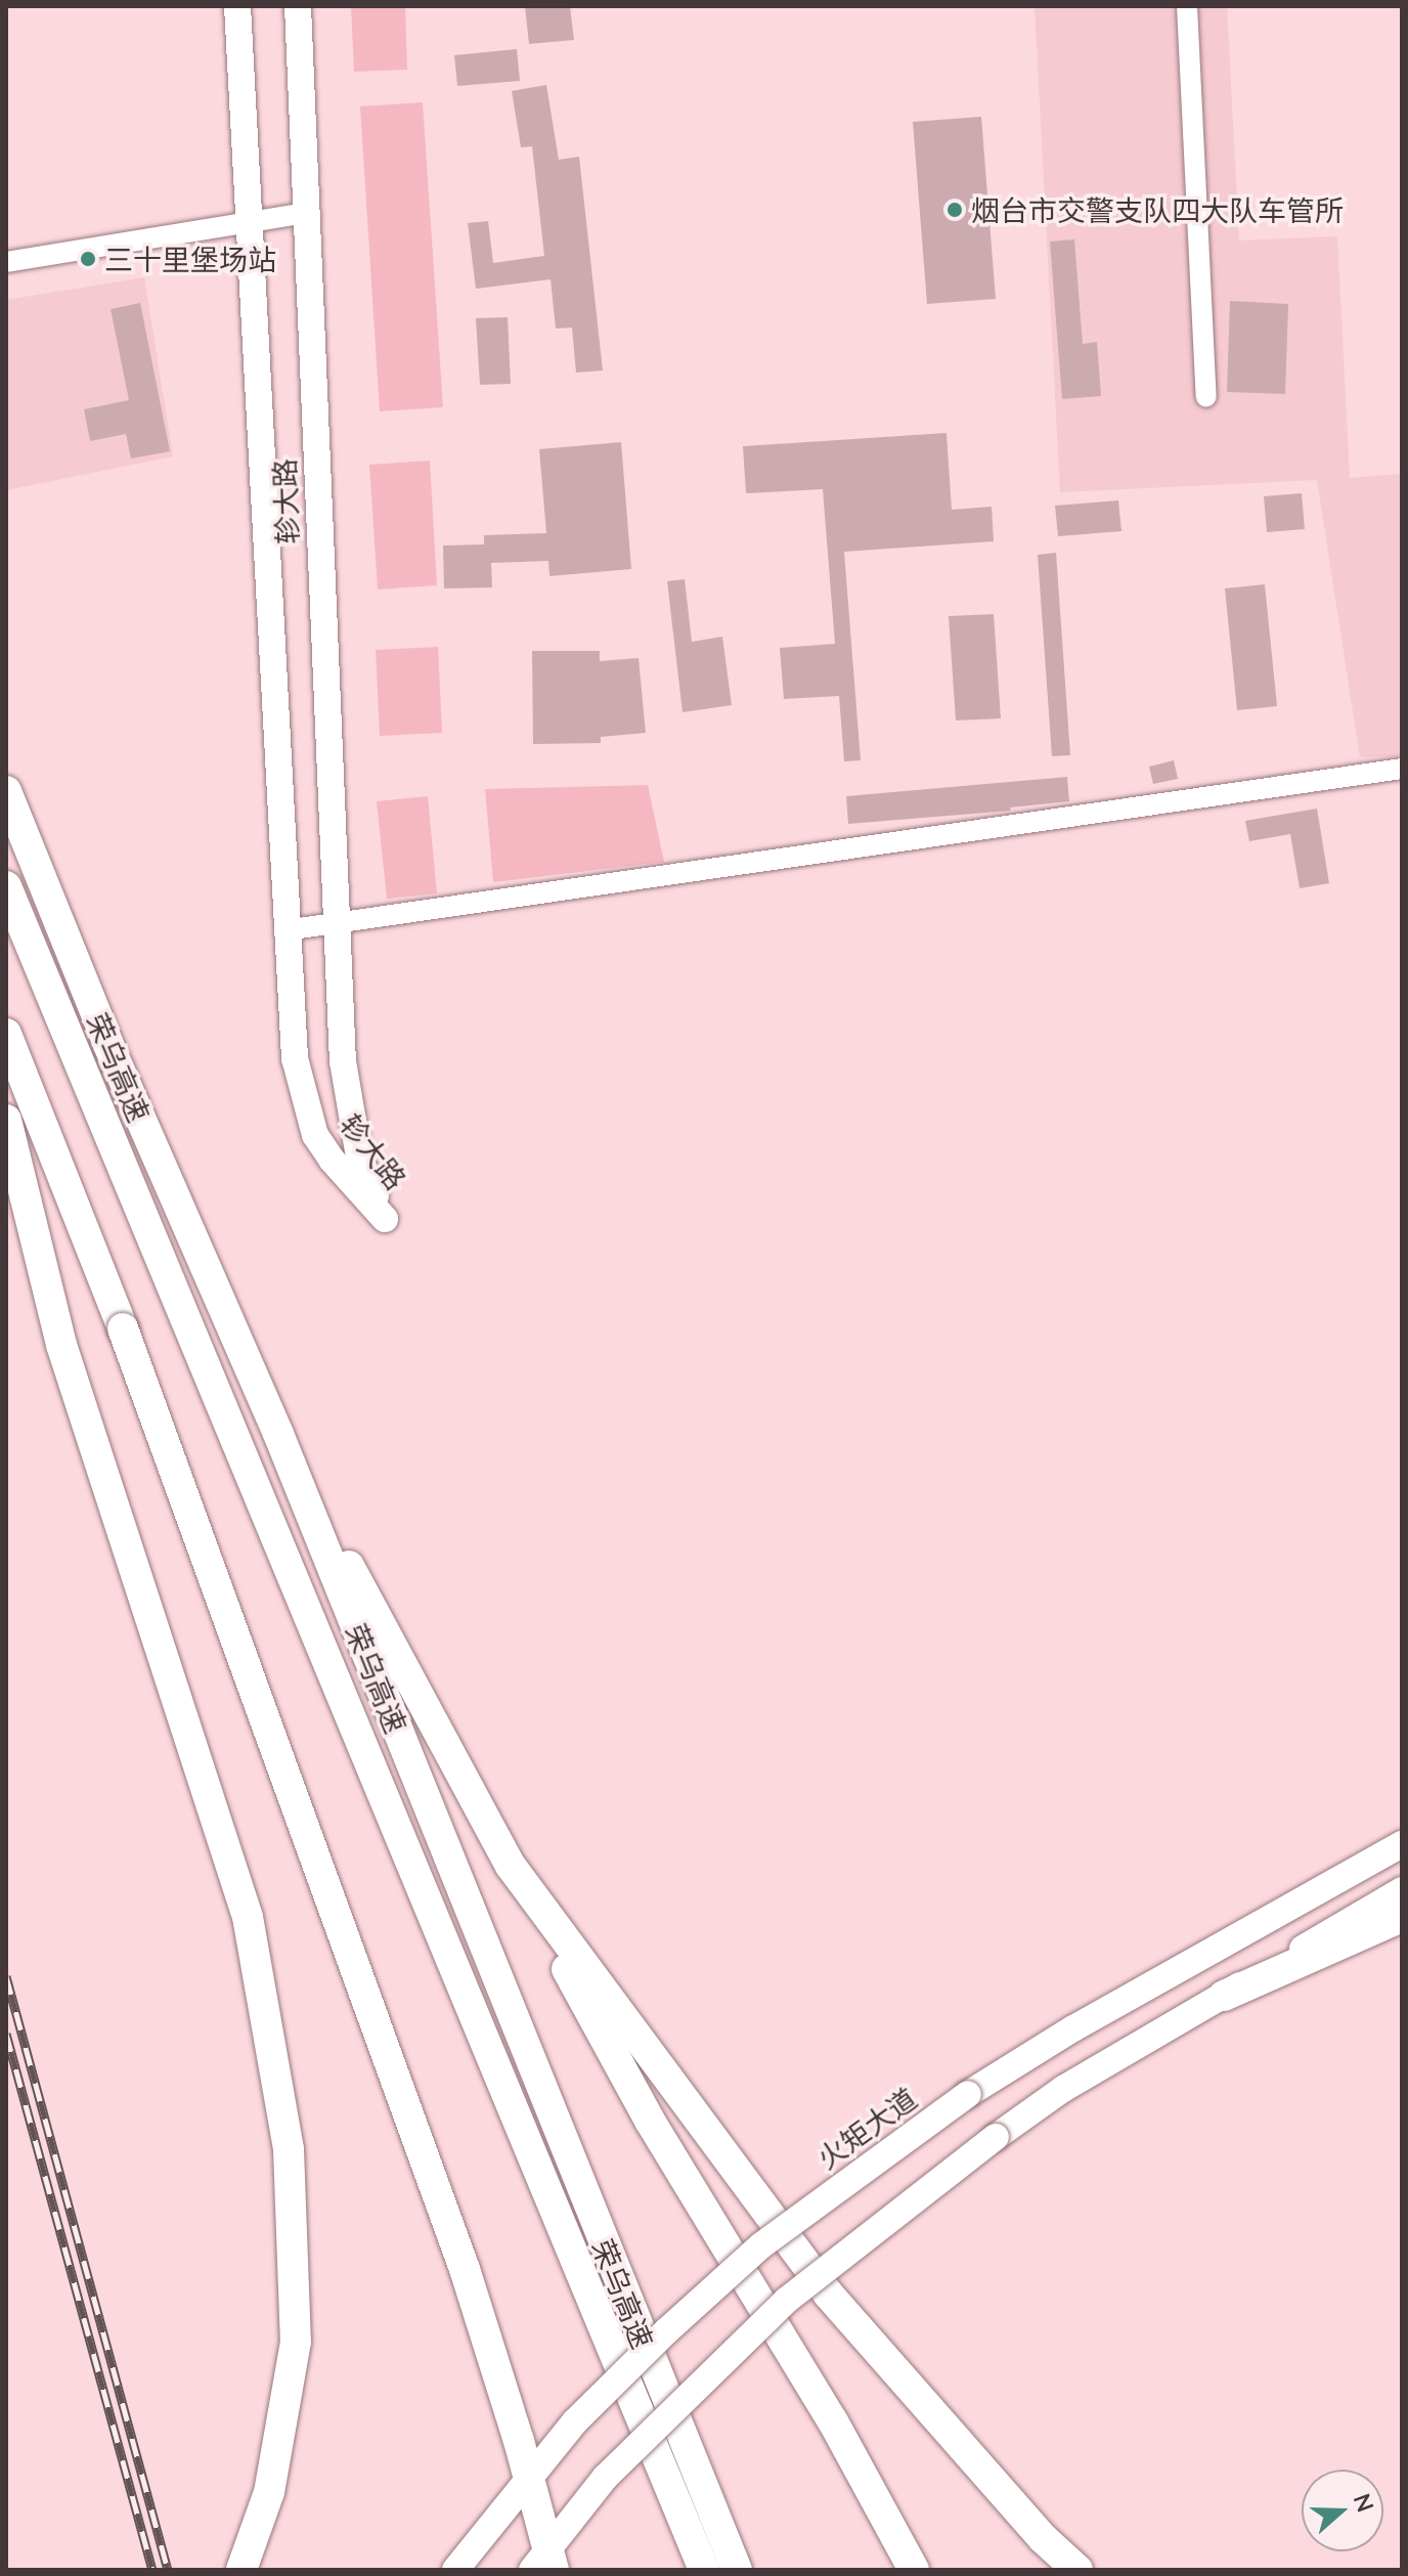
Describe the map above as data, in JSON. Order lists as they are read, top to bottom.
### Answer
{
  "streets": {
    "highway": ["荣乌高速"],
    "main road": ["轸大路", "火矩大道"]
  },
  "places": ["烟台市交警支队四大队车管所", "三十里堡场站"],
  "north": "right"
}
